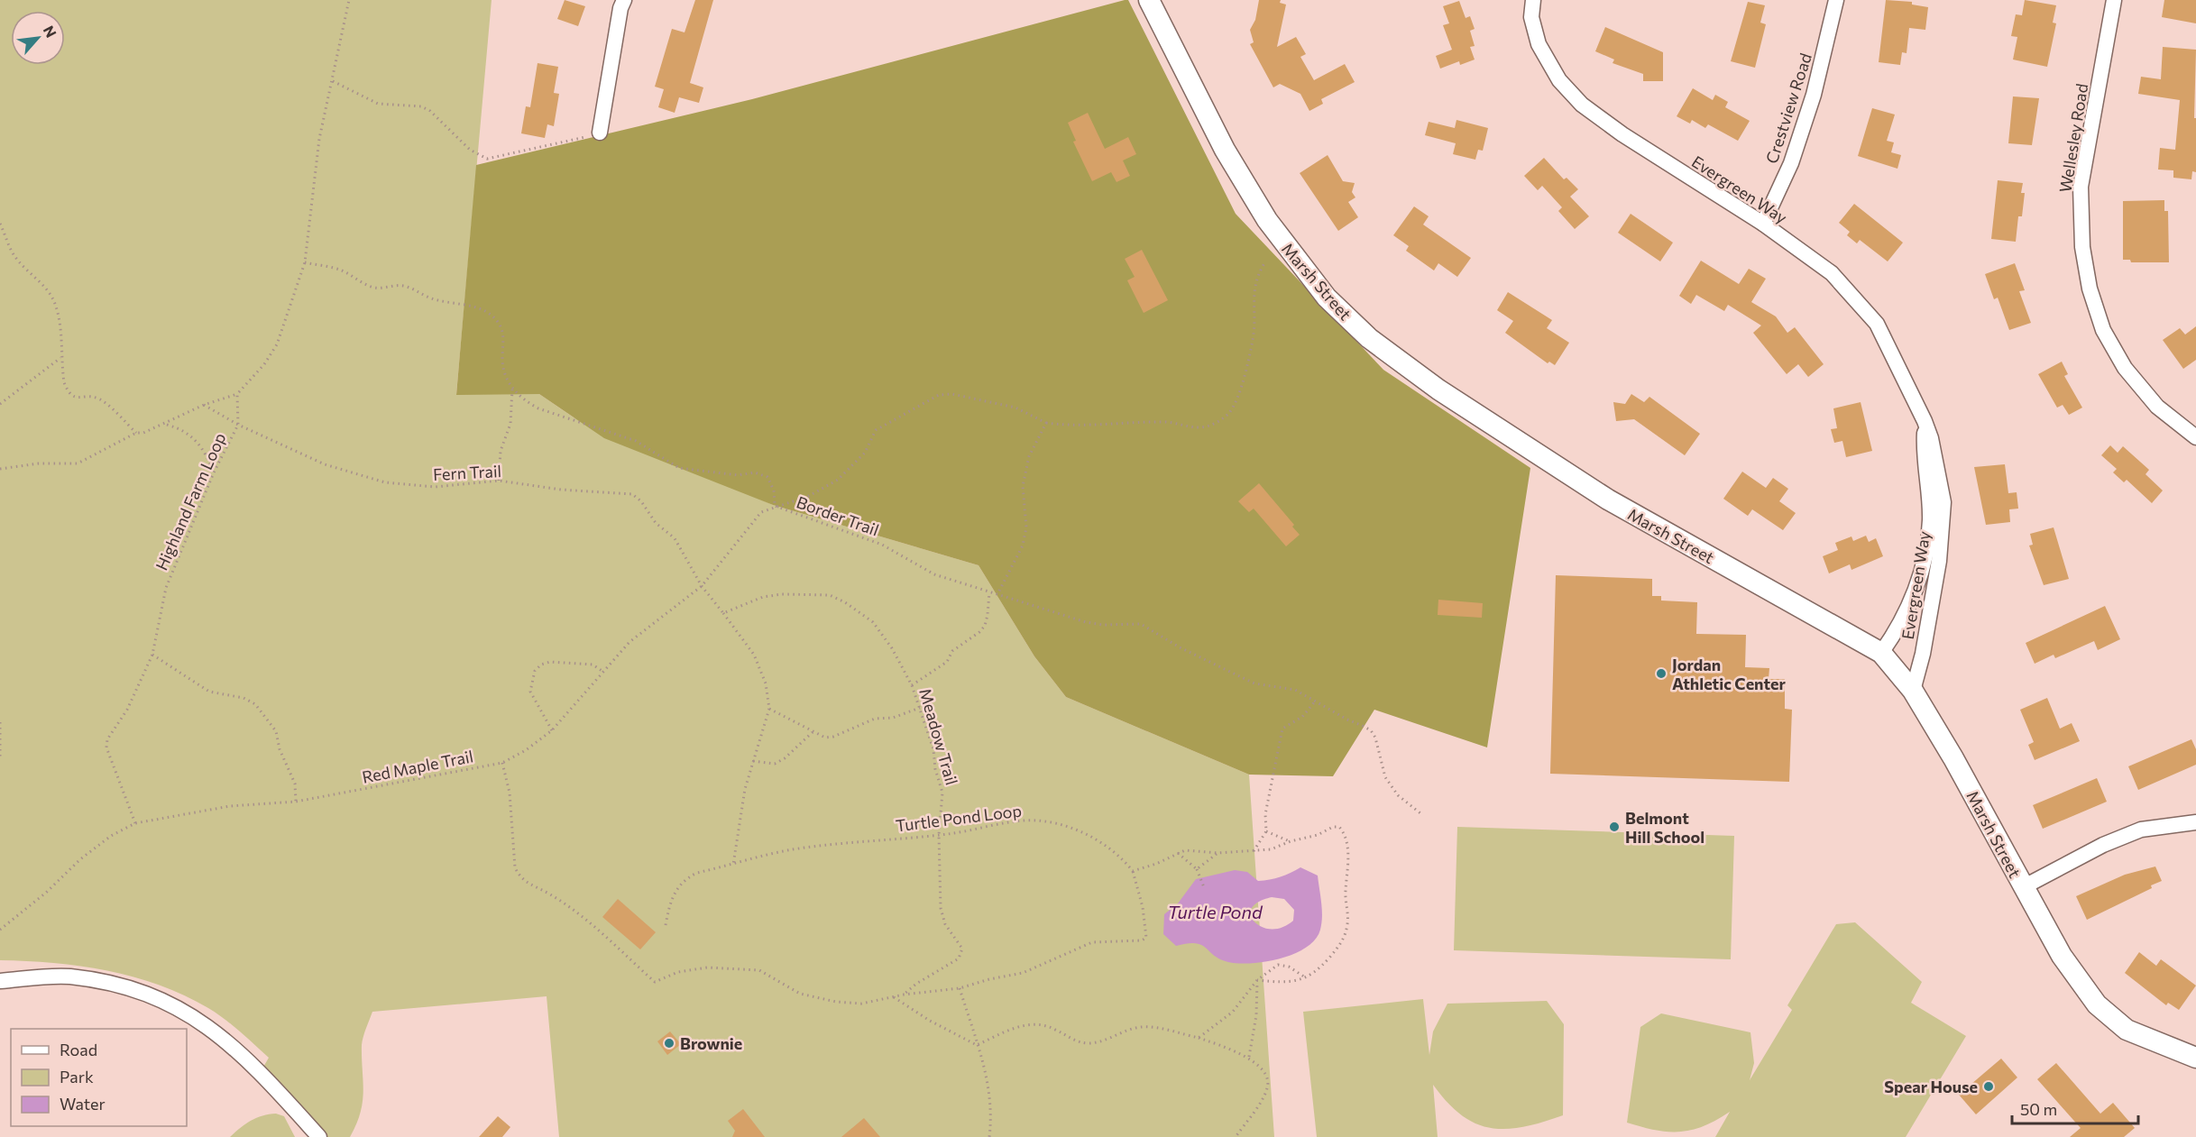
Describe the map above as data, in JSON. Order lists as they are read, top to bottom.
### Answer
{
  "streets": {
    "street": [
      "Crestview Road",
      "Wellesley Road",
      "Evergreen Way",
      "Marsh Street"
    ],
    "path": [
      "Fern Trail",
      "Highland Farm Loop",
      "Border Trail",
      "Meadow Trail",
      "Red Maple Trail",
      "Turtle Pond Loop"
    ]
  },
  "crossings": [
    ["Crestview Road", "Evergreen Way"],
    ["Evergreen Way", "Marsh Street"],
    ["Fern Trail", "Highland Farm Loop"],
    ["Fern Trail", "Red Maple Trail"],
    ["Highland Farm Loop", "Red Maple Trail"],
    ["Border Trail", "Red Maple Trail"],
    ["Meadow Trail", "Turtle Pond Loop"]
  ],
  "water": ["Turtle Pond"],
  "places": [
    "Jordan Athletic Center",
    "Belmont Hill School",
    "Brownie",
    "Spear House"
  ],
  "legend": ["Road", "Park", "Water"],
  "scale_bar": "50 m",
  "north": "top right"
}
